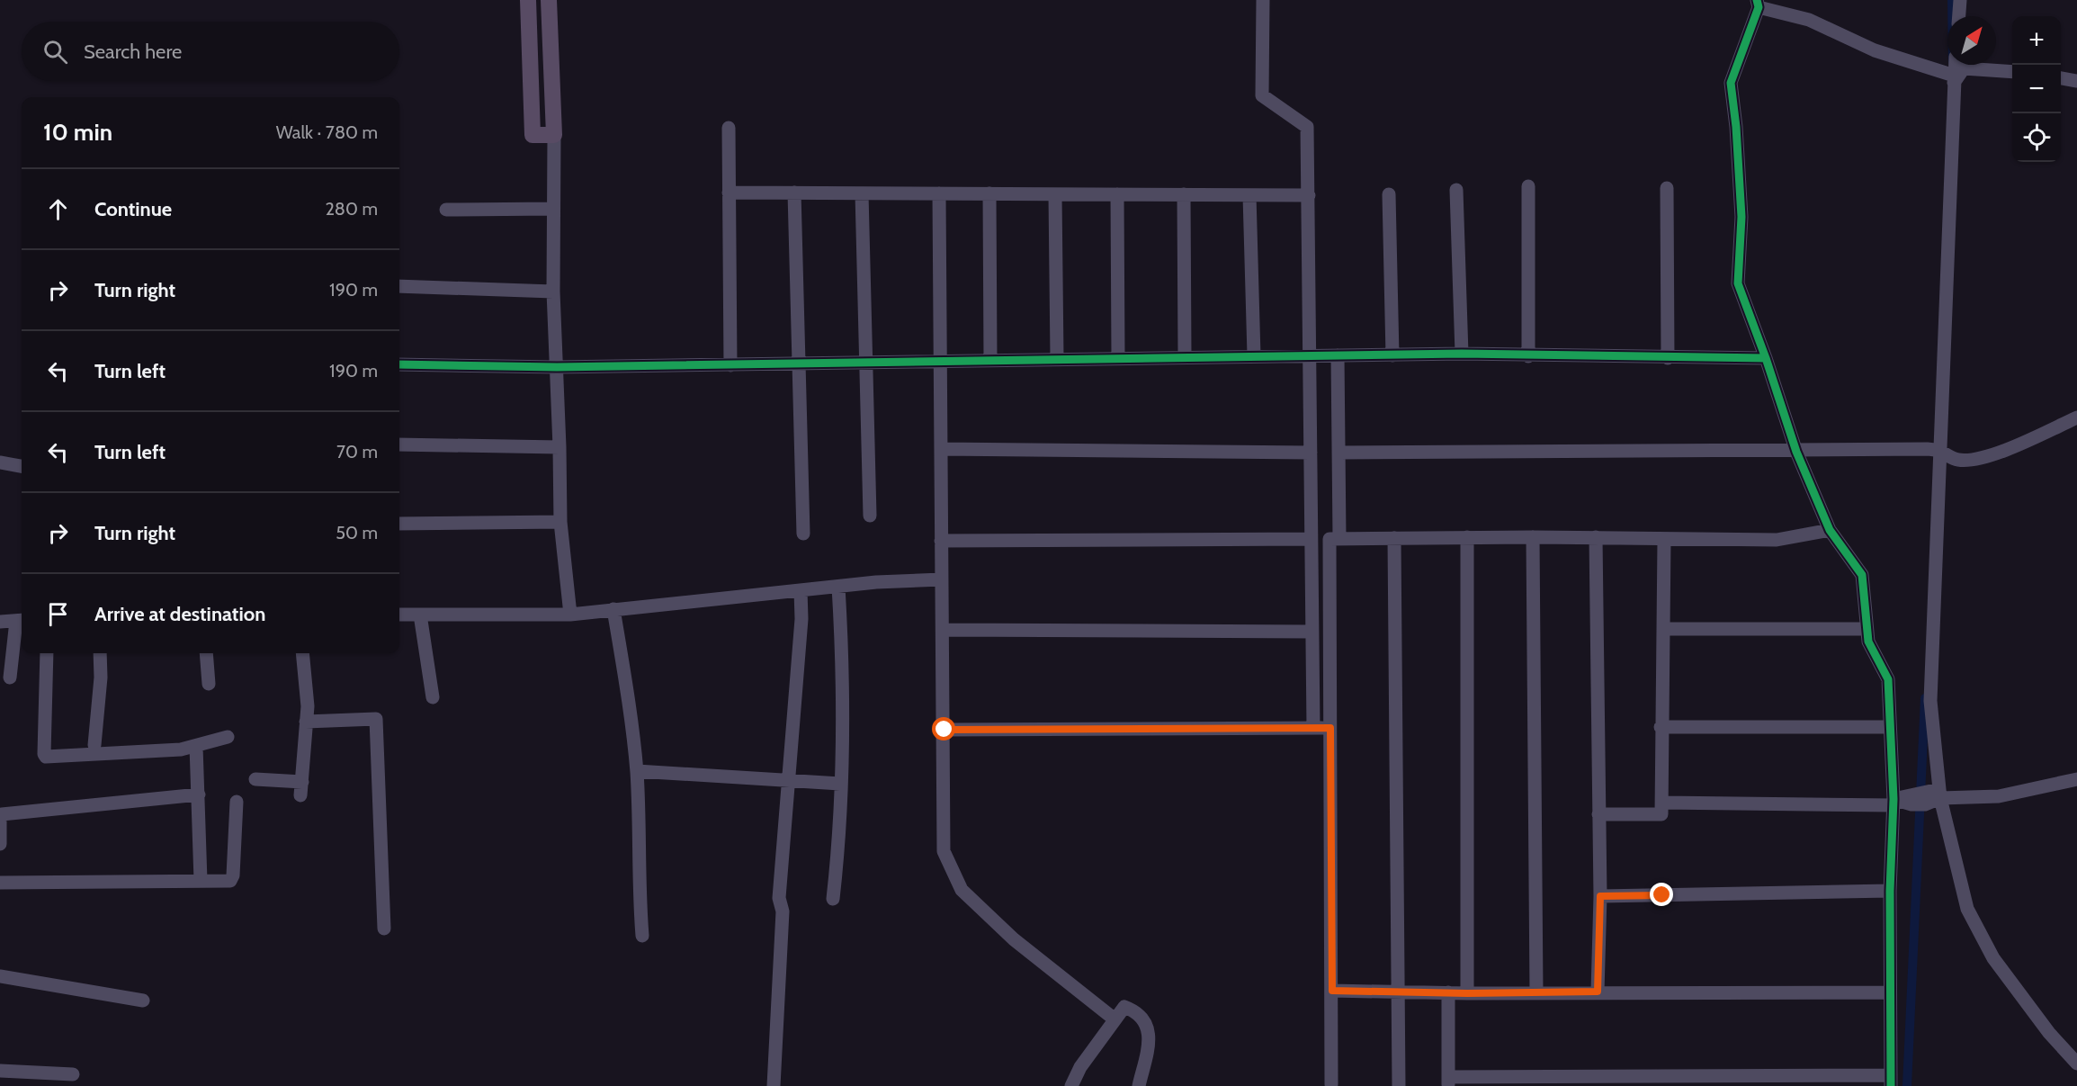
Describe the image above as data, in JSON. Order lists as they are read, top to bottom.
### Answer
{
  "north": "top right",
  "page": {
    "map_buttons": ["+", "−"],
    "search": "Search here",
    "heading": ["10 min", "Walk · 780 m"],
    "list": [
      ["Continue", "280 m"],
      ["Turn right", "190 m"],
      ["Turn left", "190 m"],
      ["Turn left", "70 m"],
      ["Turn right", "50 m"],
      "Arrive at destination"
    ]
  }
}
